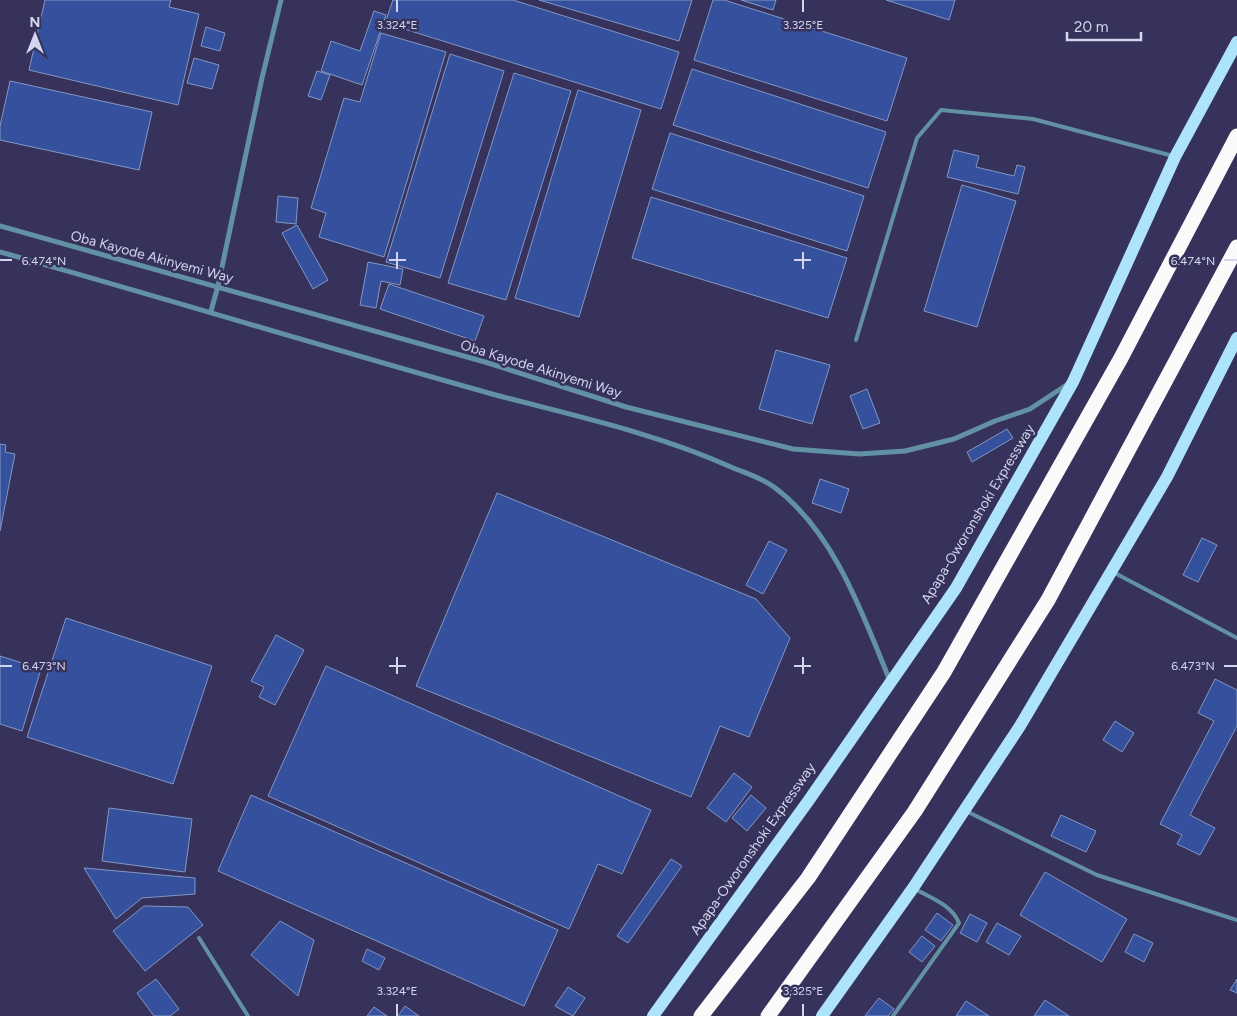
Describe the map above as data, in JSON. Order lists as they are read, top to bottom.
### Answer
{
  "streets": {
    "main road": ["Apapa-Oworonshoki Expressway"],
    "street": ["Oba Kayode Akinyemi Way"]
  },
  "crossings": [
    ["Oba Kayode Akinyemi Way", "Apapa-Oworonshoki Expressway"]
  ],
  "scale_bar": "20 m",
  "north": "top",
  "coordinates": [
    "3.324°E",
    "3.325°E",
    "6.474°N",
    "6.473°N"
  ]
}
